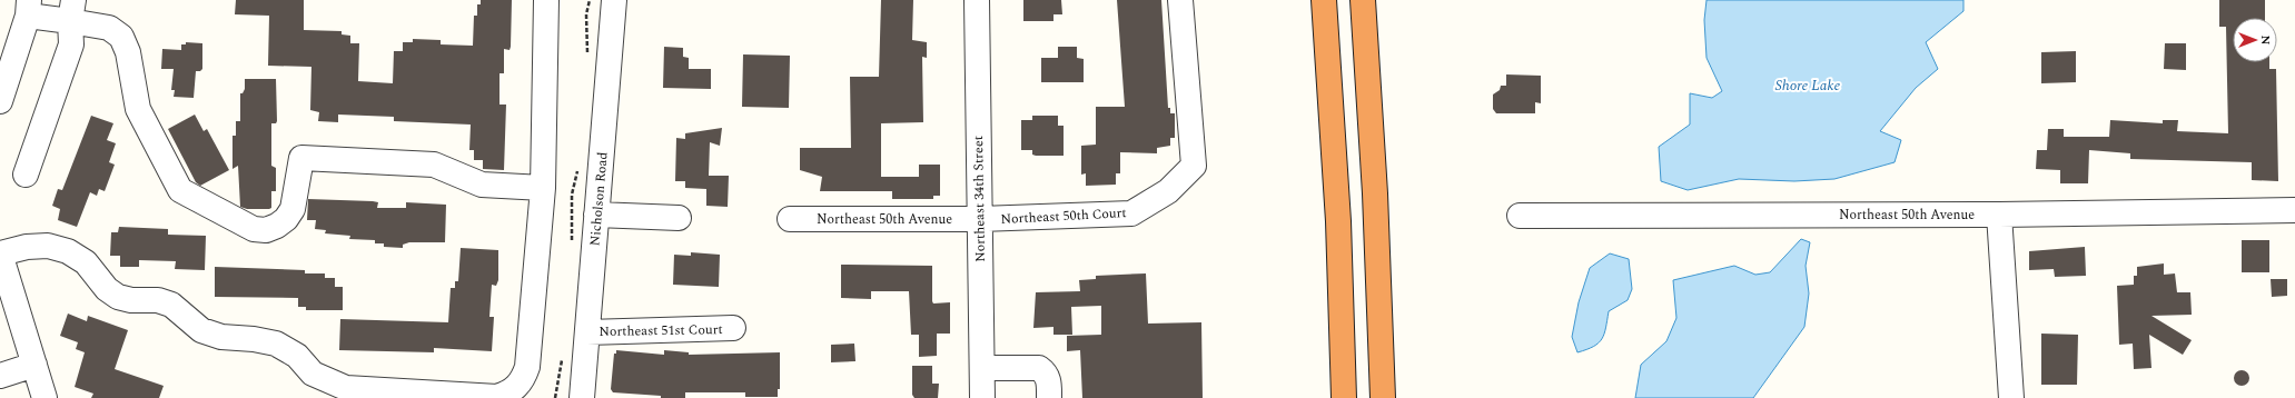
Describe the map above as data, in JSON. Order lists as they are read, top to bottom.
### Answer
{
  "streets": {
    "street": [
      "Nicholson Road",
      "Northeast 34th Street",
      "Northeast 50th Avenue",
      "Northeast 50th Court",
      "Northeast 51st Court"
    ]
  },
  "crossings": [
    ["Nicholson Road", "Northeast 51st Court"],
    ["Northeast 34th Street", "Northeast 50th Avenue"],
    ["Northeast 34th Street", "Northeast 50th Court"],
    ["Northeast 50th Avenue", "Northeast 50th Court"]
  ],
  "water": ["Shore Lake"],
  "north": "right"
}
